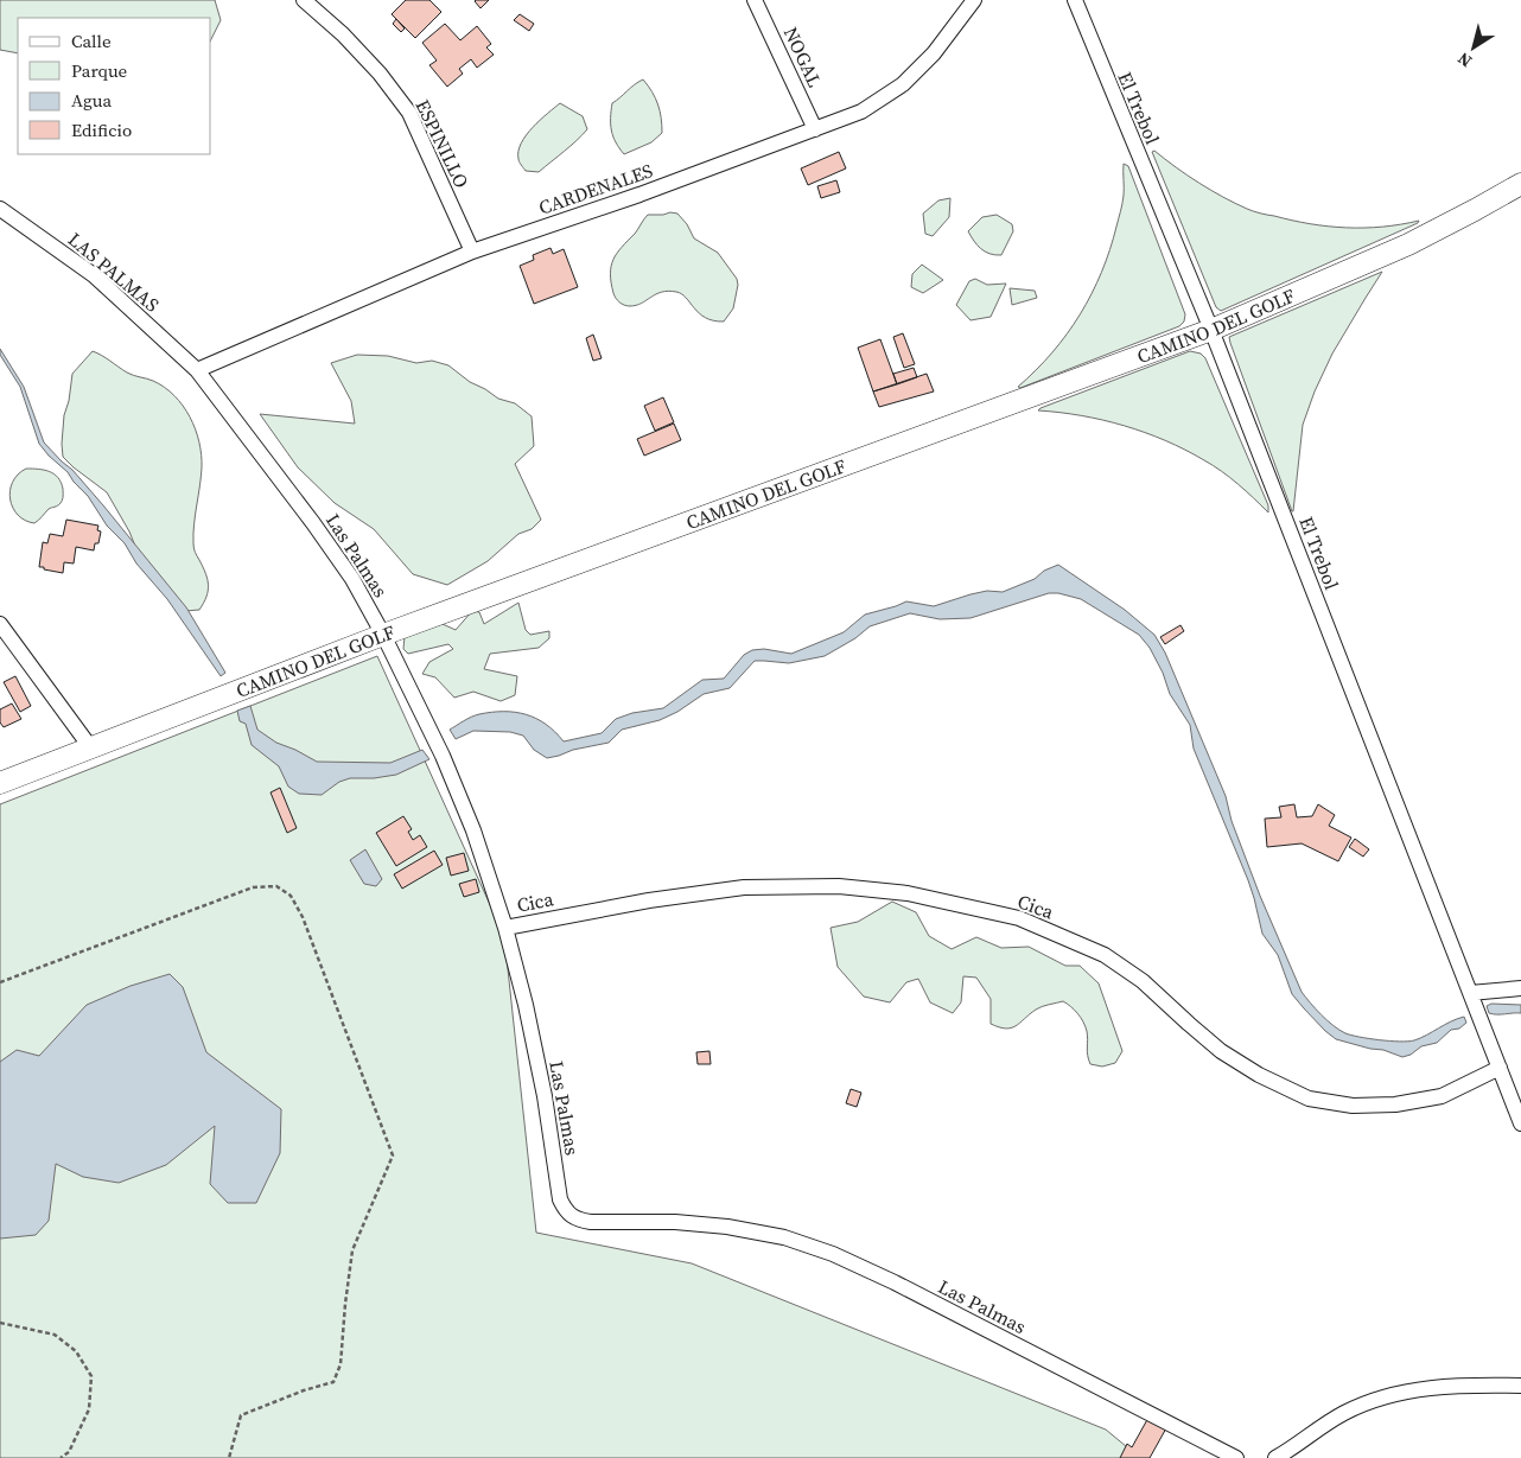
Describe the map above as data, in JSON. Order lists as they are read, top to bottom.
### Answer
{
  "streets": {
    "street": [
      "NOGAL",
      "El Trebol",
      "ESPINILLO",
      "CARDENALES",
      "LAS PALMAS",
      "CAMINO DEL GOLF",
      "Las Palmas",
      "Cica"
    ]
  },
  "crossings": [
    ["NOGAL", "CARDENALES"],
    ["El Trebol", "CAMINO DEL GOLF"],
    ["El Trebol", "Cica"],
    ["ESPINILLO", "CARDENALES"],
    ["CARDENALES", "LAS PALMAS"],
    ["CARDENALES", "Las Palmas"],
    ["LAS PALMAS", "Las Palmas"],
    ["CAMINO DEL GOLF", "Las Palmas"],
    ["Las Palmas", "Cica"]
  ],
  "legend": [
    "Calle",
    "Parque",
    "Agua",
    "Edificio"
  ],
  "north": "bottom left"
}
